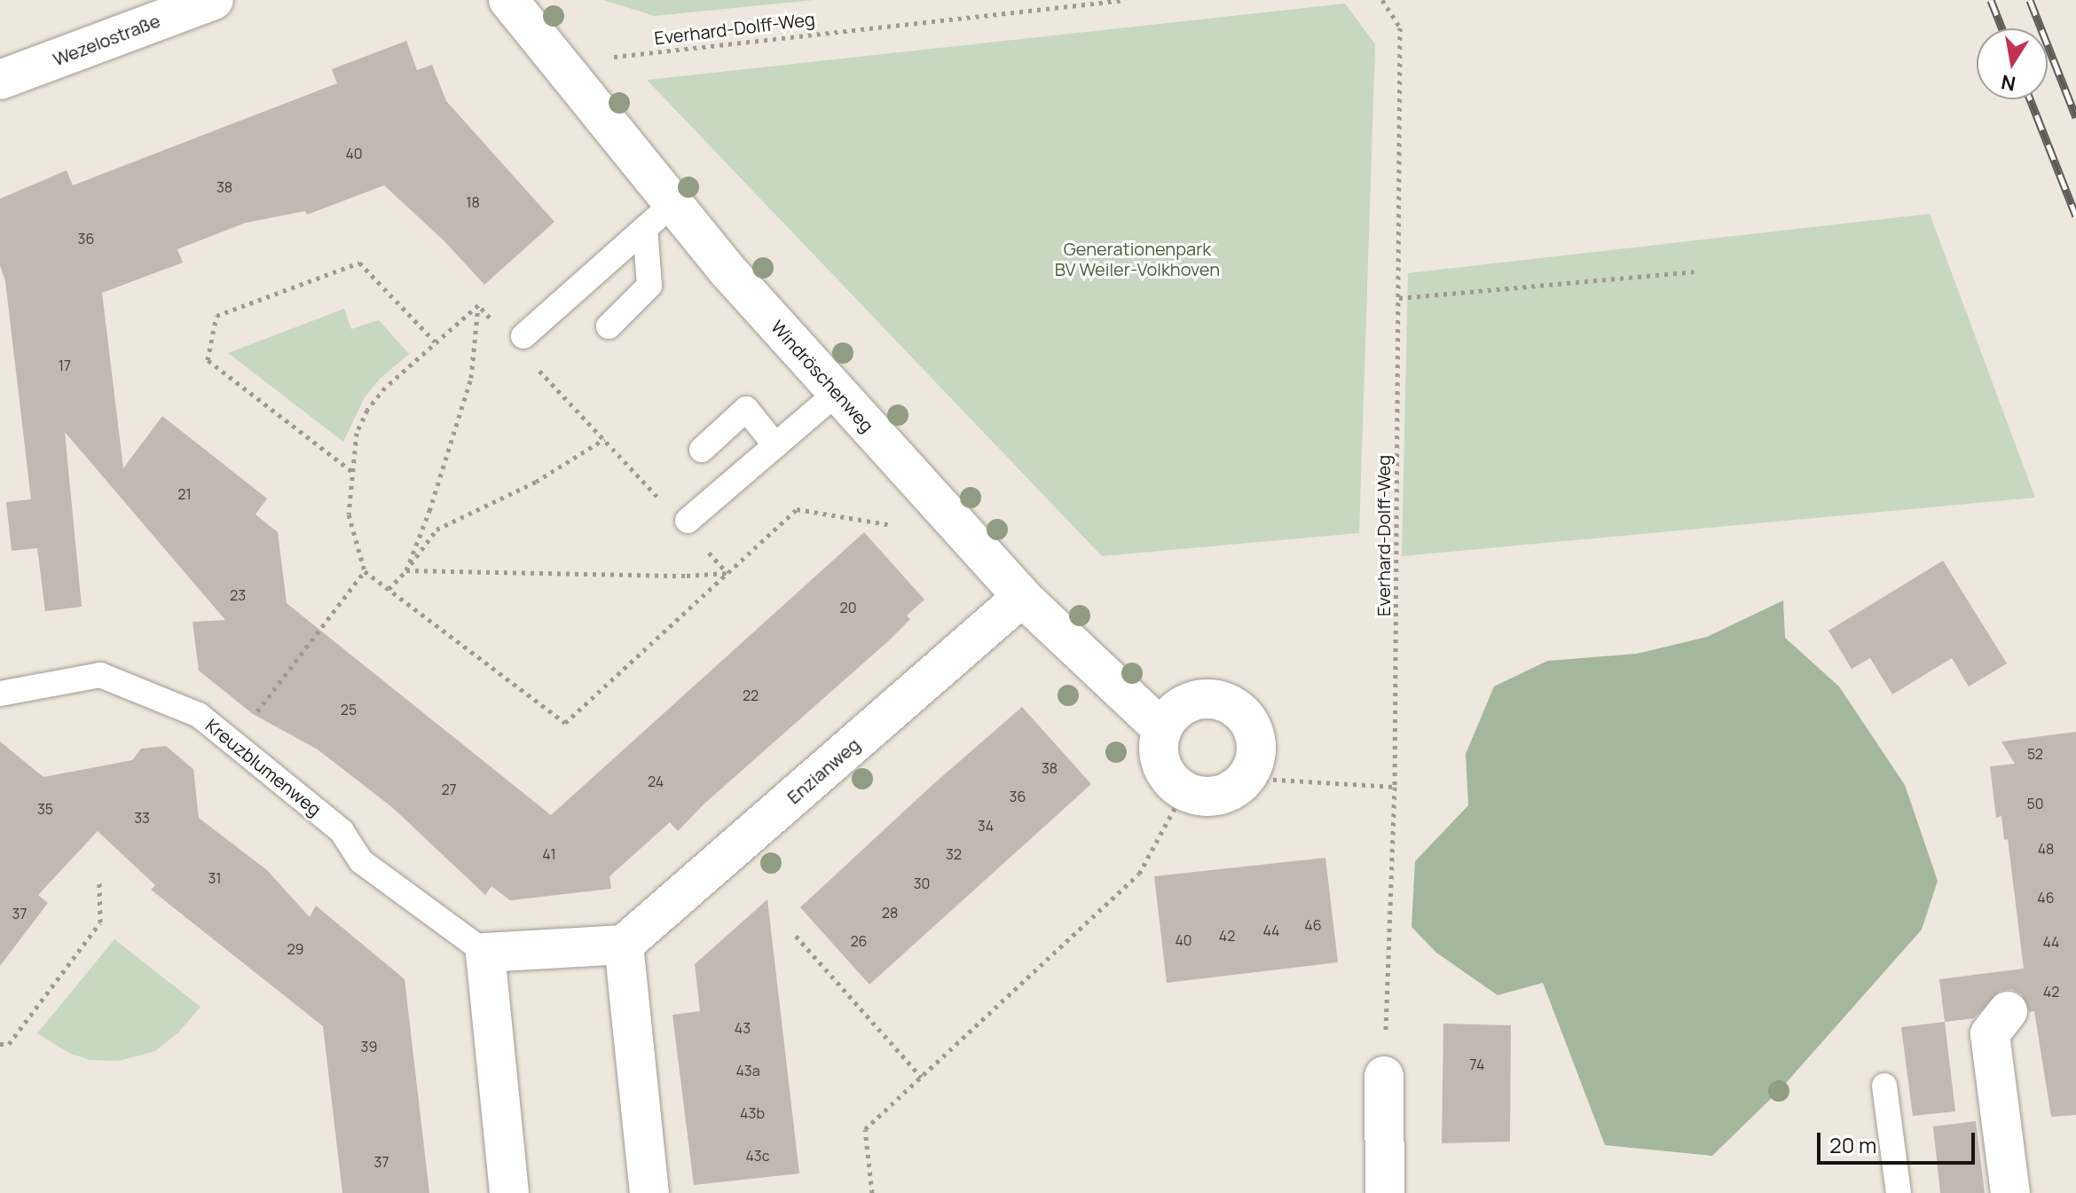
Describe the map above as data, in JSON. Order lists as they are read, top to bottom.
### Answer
{
  "streets": {
    "street": ["Wezelostraße", "Windröschenweg", "Enzianweg"],
    "lane": ["Kreuzblumenweg"],
    "path": ["Everhard-Dolff-Weg"]
  },
  "crossings": [
    ["Everhard-Dolff-Weg", "Windröschenweg"],
    ["Windröschenweg", "Enzianweg"]
  ],
  "parks": ["Generationenpark BV Weiler-Volkhoven"],
  "house_numbers": [
    "40",
    "38",
    "18",
    "36",
    "17",
    "21",
    "23",
    "20",
    "22",
    "25",
    "52",
    "38",
    "24",
    "27",
    "36",
    "50",
    "35",
    "33",
    "34",
    "48",
    "41",
    "32",
    "31",
    "30",
    "46",
    "28",
    "37",
    "46",
    "44",
    "42",
    "40",
    "26",
    "44",
    "29",
    "42",
    "43",
    "39",
    "74",
    "43a",
    "43b",
    "43c",
    "37"
  ],
  "scale_bar": "20 m",
  "north": "bottom"
}
